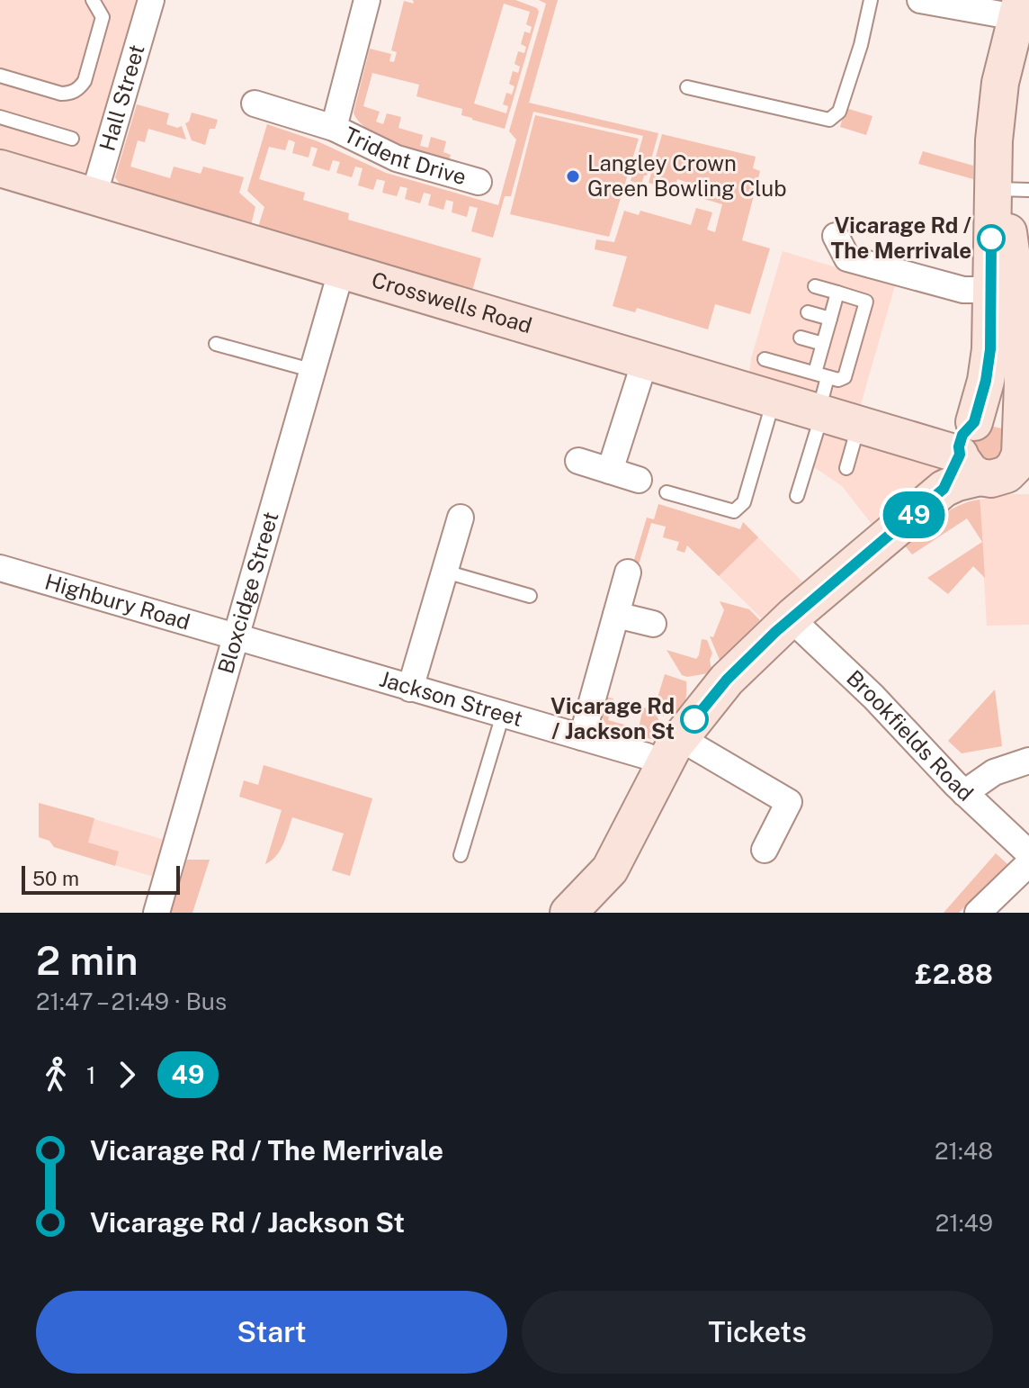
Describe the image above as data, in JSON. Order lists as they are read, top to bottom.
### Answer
{
  "streets": {
    "main road": ["Crosswells Road"],
    "street": [
      "Hall Street",
      "Trident Drive",
      "Bloxcidge Street",
      "Highbury Road",
      "Jackson Street",
      "Brookfields Road"
    ]
  },
  "crossings": [
    ["Hall Street", "Crosswells Road"],
    ["Crosswells Road", "Bloxcidge Street"],
    ["Bloxcidge Street", "Highbury Road"],
    ["Bloxcidge Street", "Jackson Street"],
    ["Highbury Road", "Jackson Street"]
  ],
  "places": ["Langley Crown Green Bowling Club", "Vicarage Rd / The Merrivale", "Vicarage Rd / Jackson St"],
  "lines": ["bus line 49"],
  "scale_bar": "50 m",
  "page": {
    "on_map": "49",
    "scale": "50 m",
    "heading": ["2 min", "21:47 – 21:49 · Bus", "£2.88"],
    "legs": ["1", "49"],
    "list": [
      {
        "name": "Vicarage Rd / The Merrivale",
        "value": "21:48"
      },
      {
        "name": "Vicarage Rd / Jackson St",
        "value": "21:49"
      }
    ],
    "buttons": ["Start", "Tickets"]
  }
}
